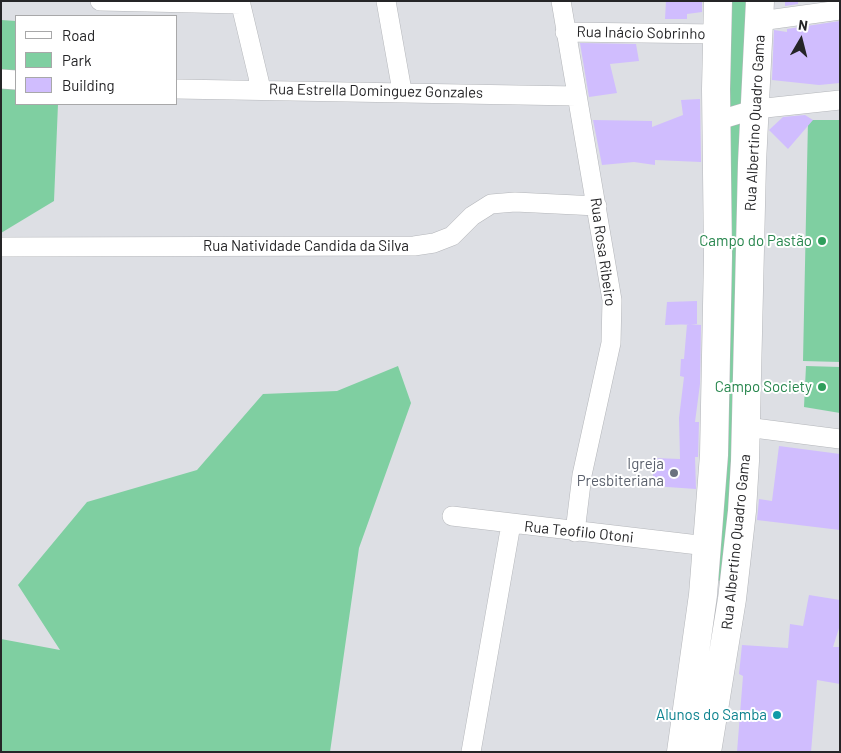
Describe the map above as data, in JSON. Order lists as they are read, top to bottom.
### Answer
{
  "streets": {
    "main road": ["Rua Albertino Quadro Gama"],
    "street": [
      "Rua Inácio Sobrinho",
      "Rua Estrella Dominguez Gonzales",
      "Rua Natividade Candida da Silva",
      "Rua Rosa Ribeiro",
      "Rua Teofilo Otoni"
    ]
  },
  "crossings": [
    ["Rua Inácio Sobrinho", "Rua Albertino Quadro Gama"],
    ["Rua Inácio Sobrinho", "Rua Rosa Ribeiro"],
    ["Rua Estrella Dominguez Gonzales", "Rua Rosa Ribeiro"],
    ["Rua Albertino Quadro Gama", "Rua Teofilo Otoni"],
    ["Rua Natividade Candida da Silva", "Rua Rosa Ribeiro"],
    ["Rua Rosa Ribeiro", "Rua Teofilo Otoni"]
  ],
  "places": [
    "Campo do Pastão",
    "Campo Society",
    "Igreja Presbiteriana",
    "Alunos do Samba"
  ],
  "legend": ["Road", "Park", "Building"],
  "north": "top"
}
